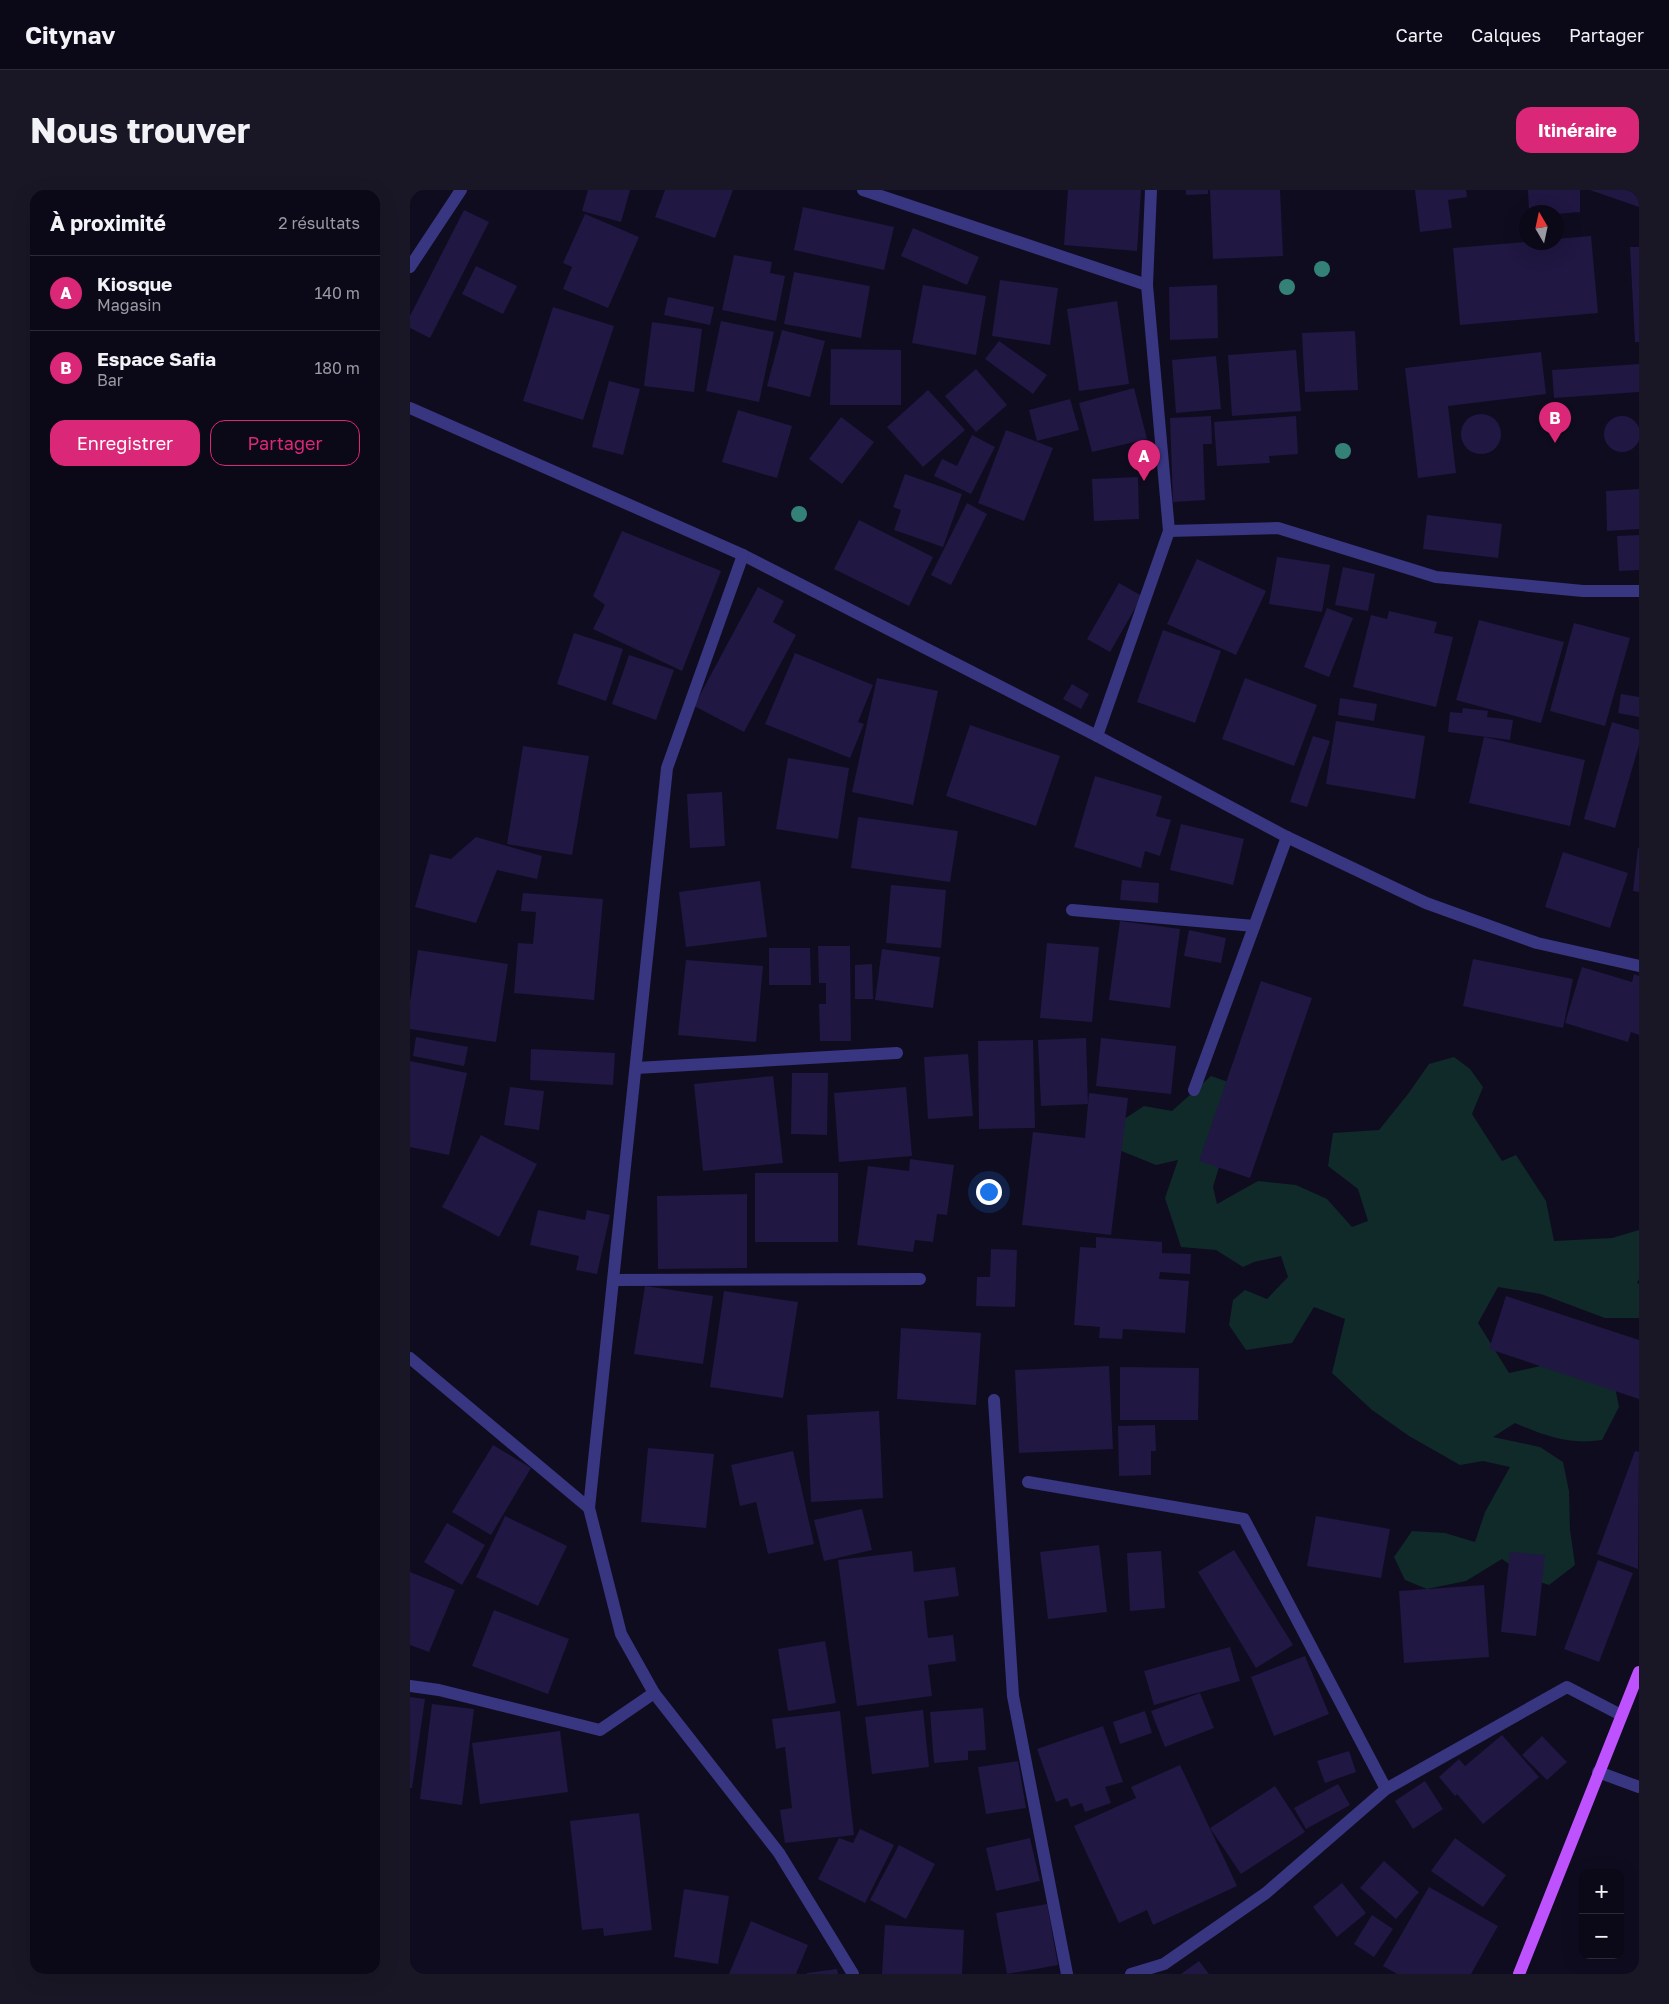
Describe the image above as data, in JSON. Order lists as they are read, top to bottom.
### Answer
{
  "north": "top",
  "page": {
    "header": "Citynav",
    "nav": ["Carte", "Calques", "Partager"],
    "buttons": [
      "Itinéraire",
      ["Enregistrer", "Partager"]
    ],
    "title": "Nous trouver",
    "heading": ["À proximité", "2 résultats"],
    "list": [
      {
        "mark": "A",
        "name": "Kiosque",
        "note": "Magasin",
        "value": "140 m"
      },
      {
        "mark": "B",
        "name": "Espace Safia",
        "note": "Bar",
        "value": "180 m"
      }
    ],
    "pins": ["B", "A"],
    "map_buttons": ["+", "−"]
  }
}
